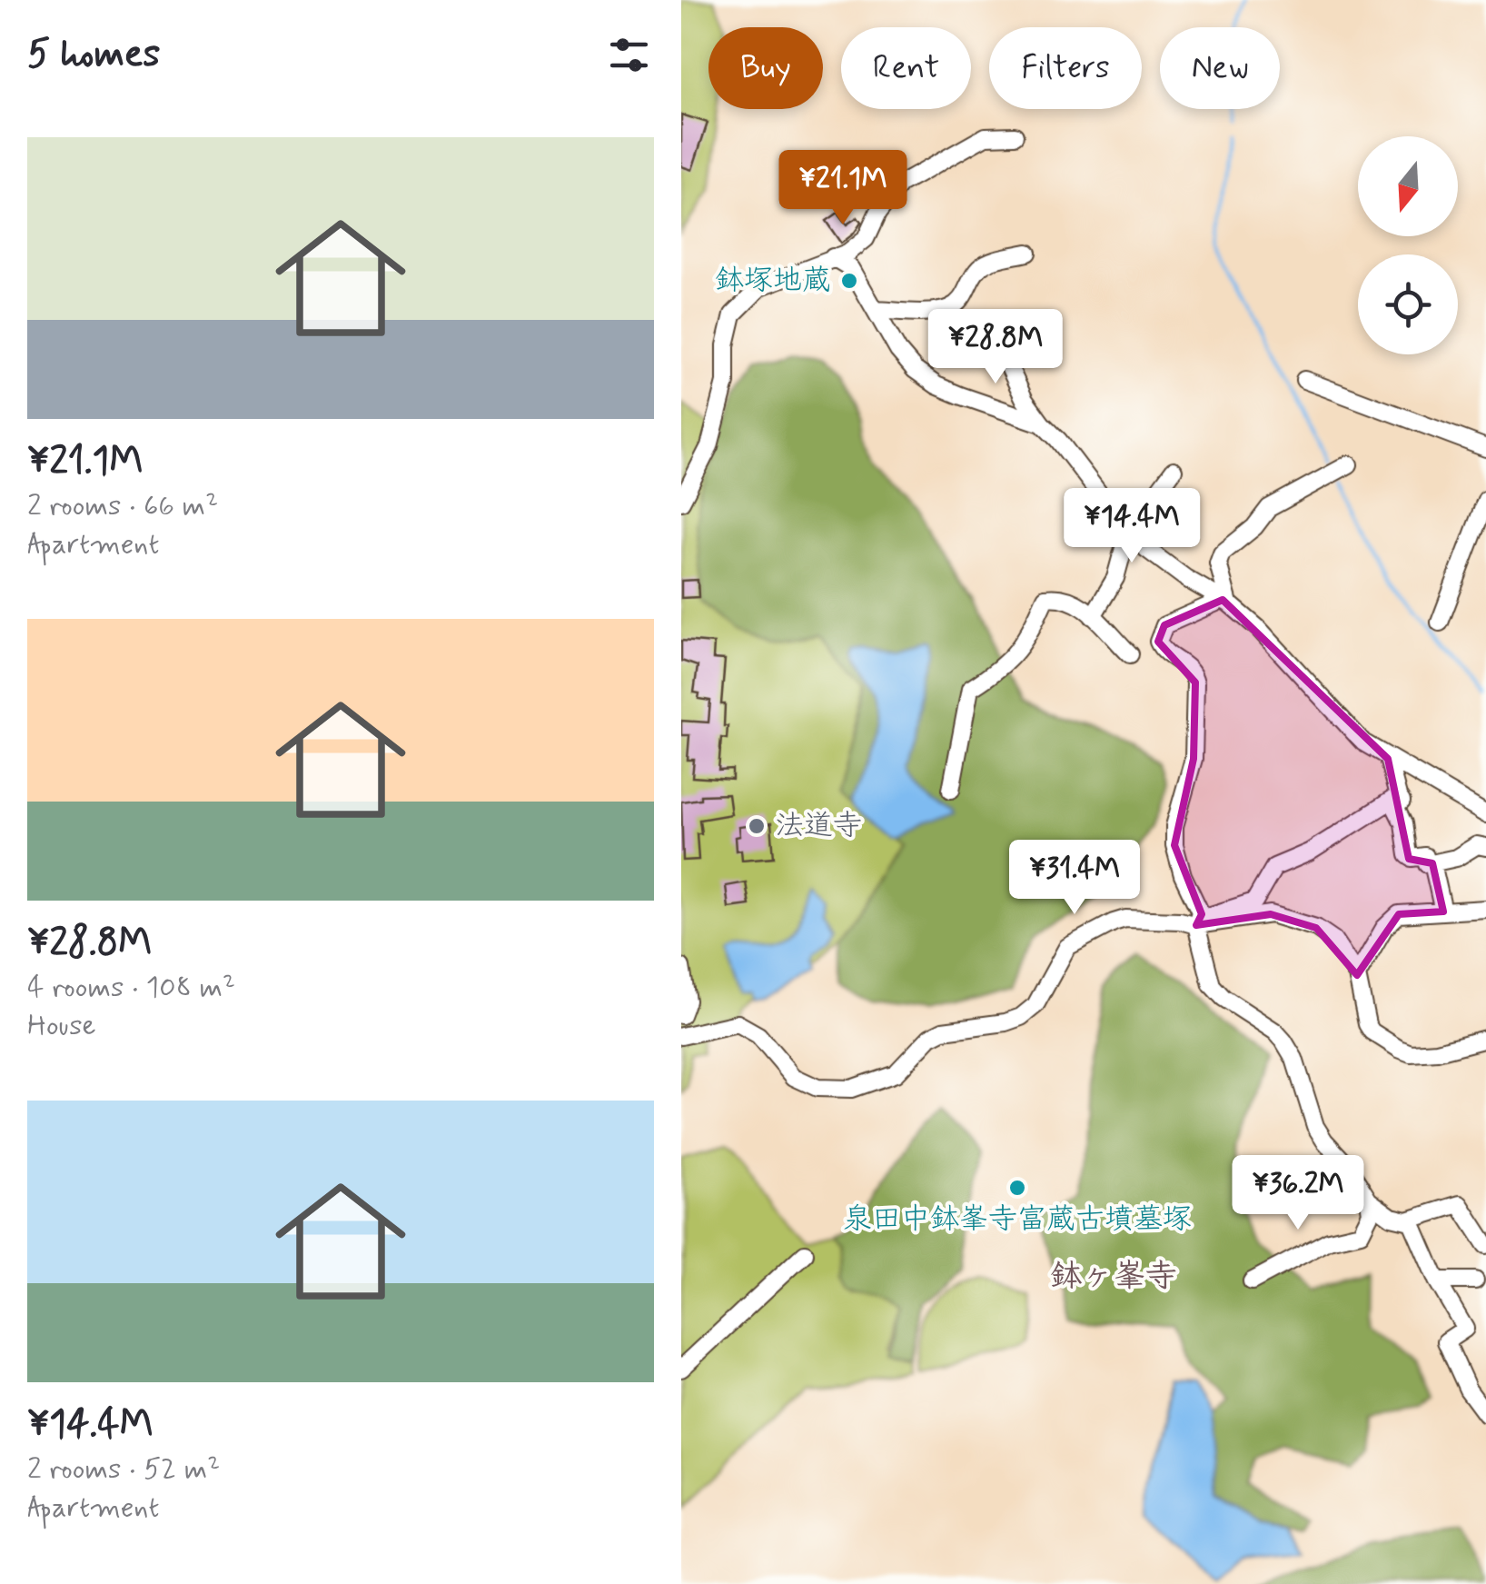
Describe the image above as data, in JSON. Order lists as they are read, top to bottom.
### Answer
{
  "districts": ["鉢ヶ峯寺"],
  "places": ["鉢塚地蔵", "法道寺", "泉田中鉢峯寺富蔵古墳墓塚"],
  "north": "bottom",
  "page": {
    "heading": "5 homes",
    "chip": [
      "Buy",
      "Rent",
      "Filters",
      "New"
    ],
    "list": [
      {
        "name": "¥21.1M",
        "note": "2 rooms · 66 m² · Apartment"
      },
      {
        "name": "¥28.8M",
        "note": "4 rooms · 108 m² · House"
      },
      {
        "name": "¥14.4M",
        "note": "2 rooms · 52 m² · Apartment"
      }
    ],
    "price": [
      "¥21.1M",
      "¥28.8M",
      "¥14.4M",
      "¥31.4M",
      "¥36.2M"
    ]
  }
}
